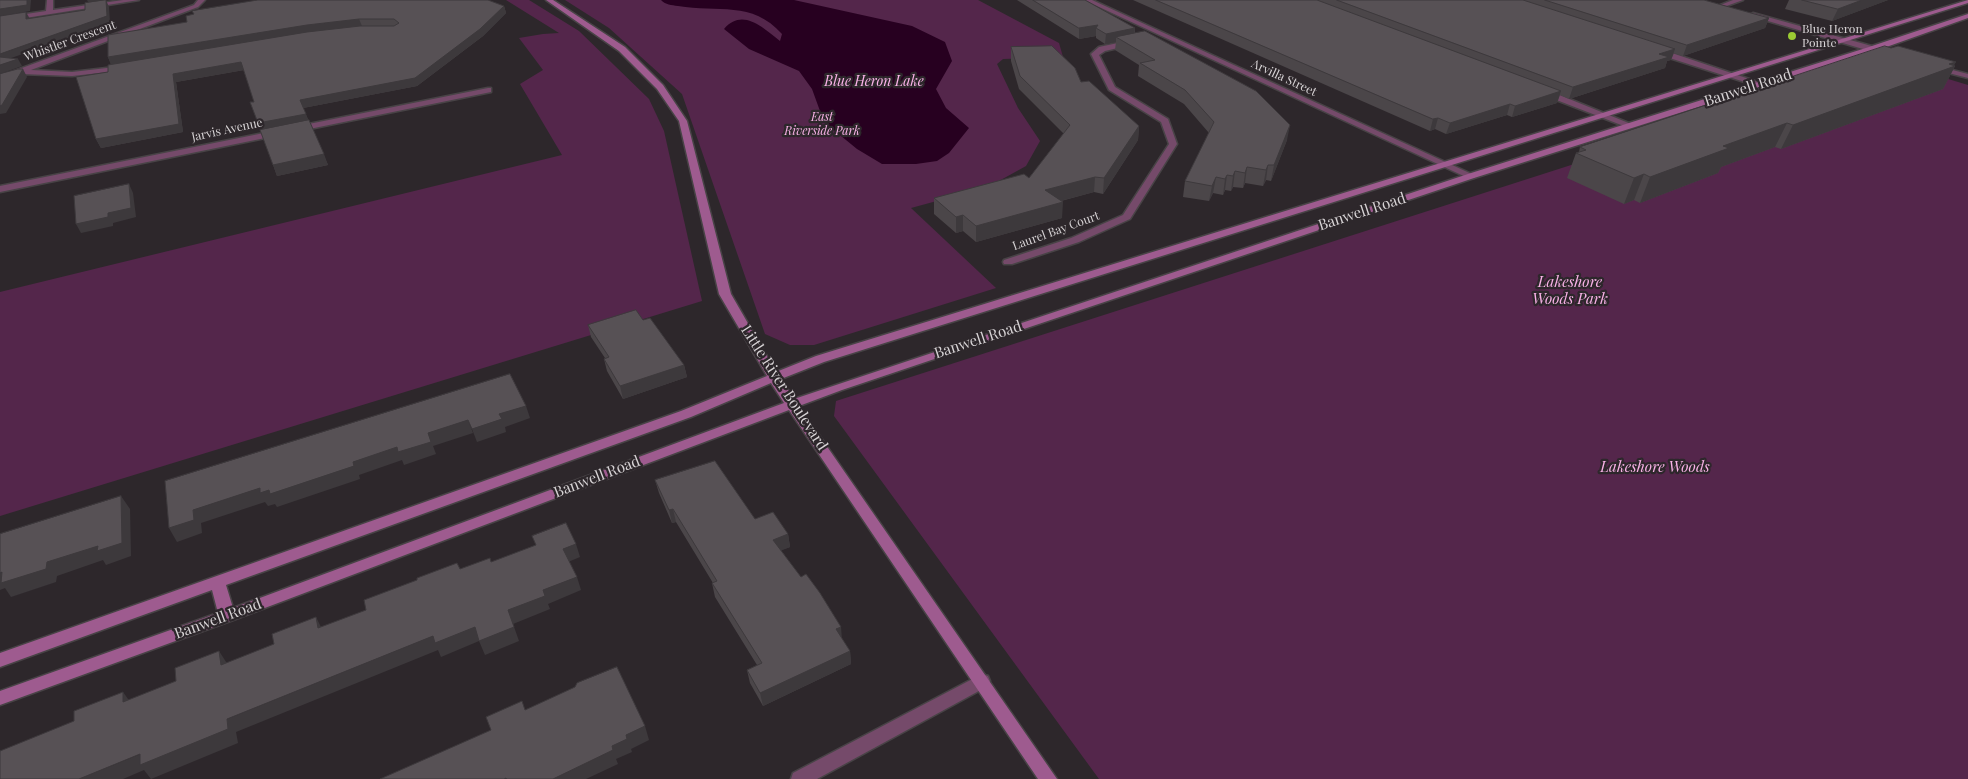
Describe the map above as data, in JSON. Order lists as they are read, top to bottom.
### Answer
{
  "streets": {
    "main road": ["Banwell Road", "Little River Boulevard"],
    "street": [
      "Whistler Crescent",
      "Arvilla Street",
      "Jarvis Avenue",
      "Laurel Bay Court"
    ]
  },
  "crossings": [
    ["Arvilla Street", "Banwell Road"],
    ["Arvilla Street", "Laurel Bay Court"],
    ["Banwell Road", "Little River Boulevard"]
  ],
  "water": ["Blue Heron Lake"],
  "parks": ["East Riverside Park", "Lakeshore Woods Park", "Lakeshore Woods"],
  "places": ["Blue Heron Pointe"]
}
